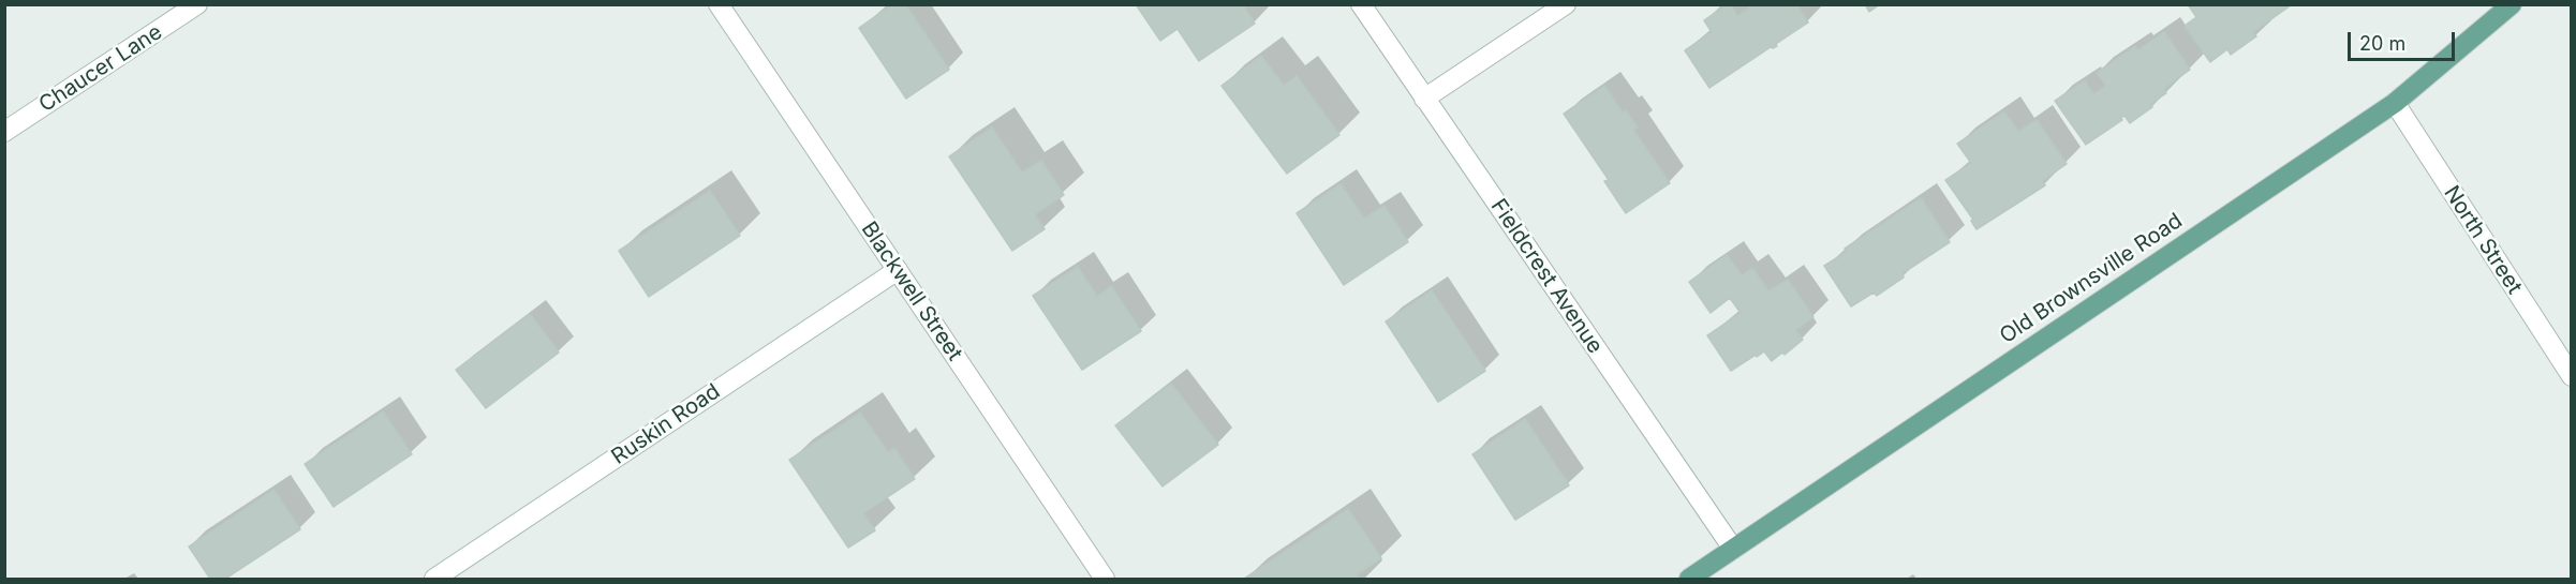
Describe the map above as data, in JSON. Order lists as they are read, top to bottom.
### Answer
{
  "streets": {
    "main road": ["Old Brownsville Road"],
    "street": [
      "Chaucer Lane",
      "North Street",
      "Fieldcrest Avenue",
      "Blackwell Street",
      "Ruskin Road"
    ]
  },
  "crossings": [
    ["North Street", "Old Brownsville Road"],
    ["Fieldcrest Avenue", "Old Brownsville Road"],
    ["Blackwell Street", "Ruskin Road"]
  ],
  "scale_bar": "20 m"
}
